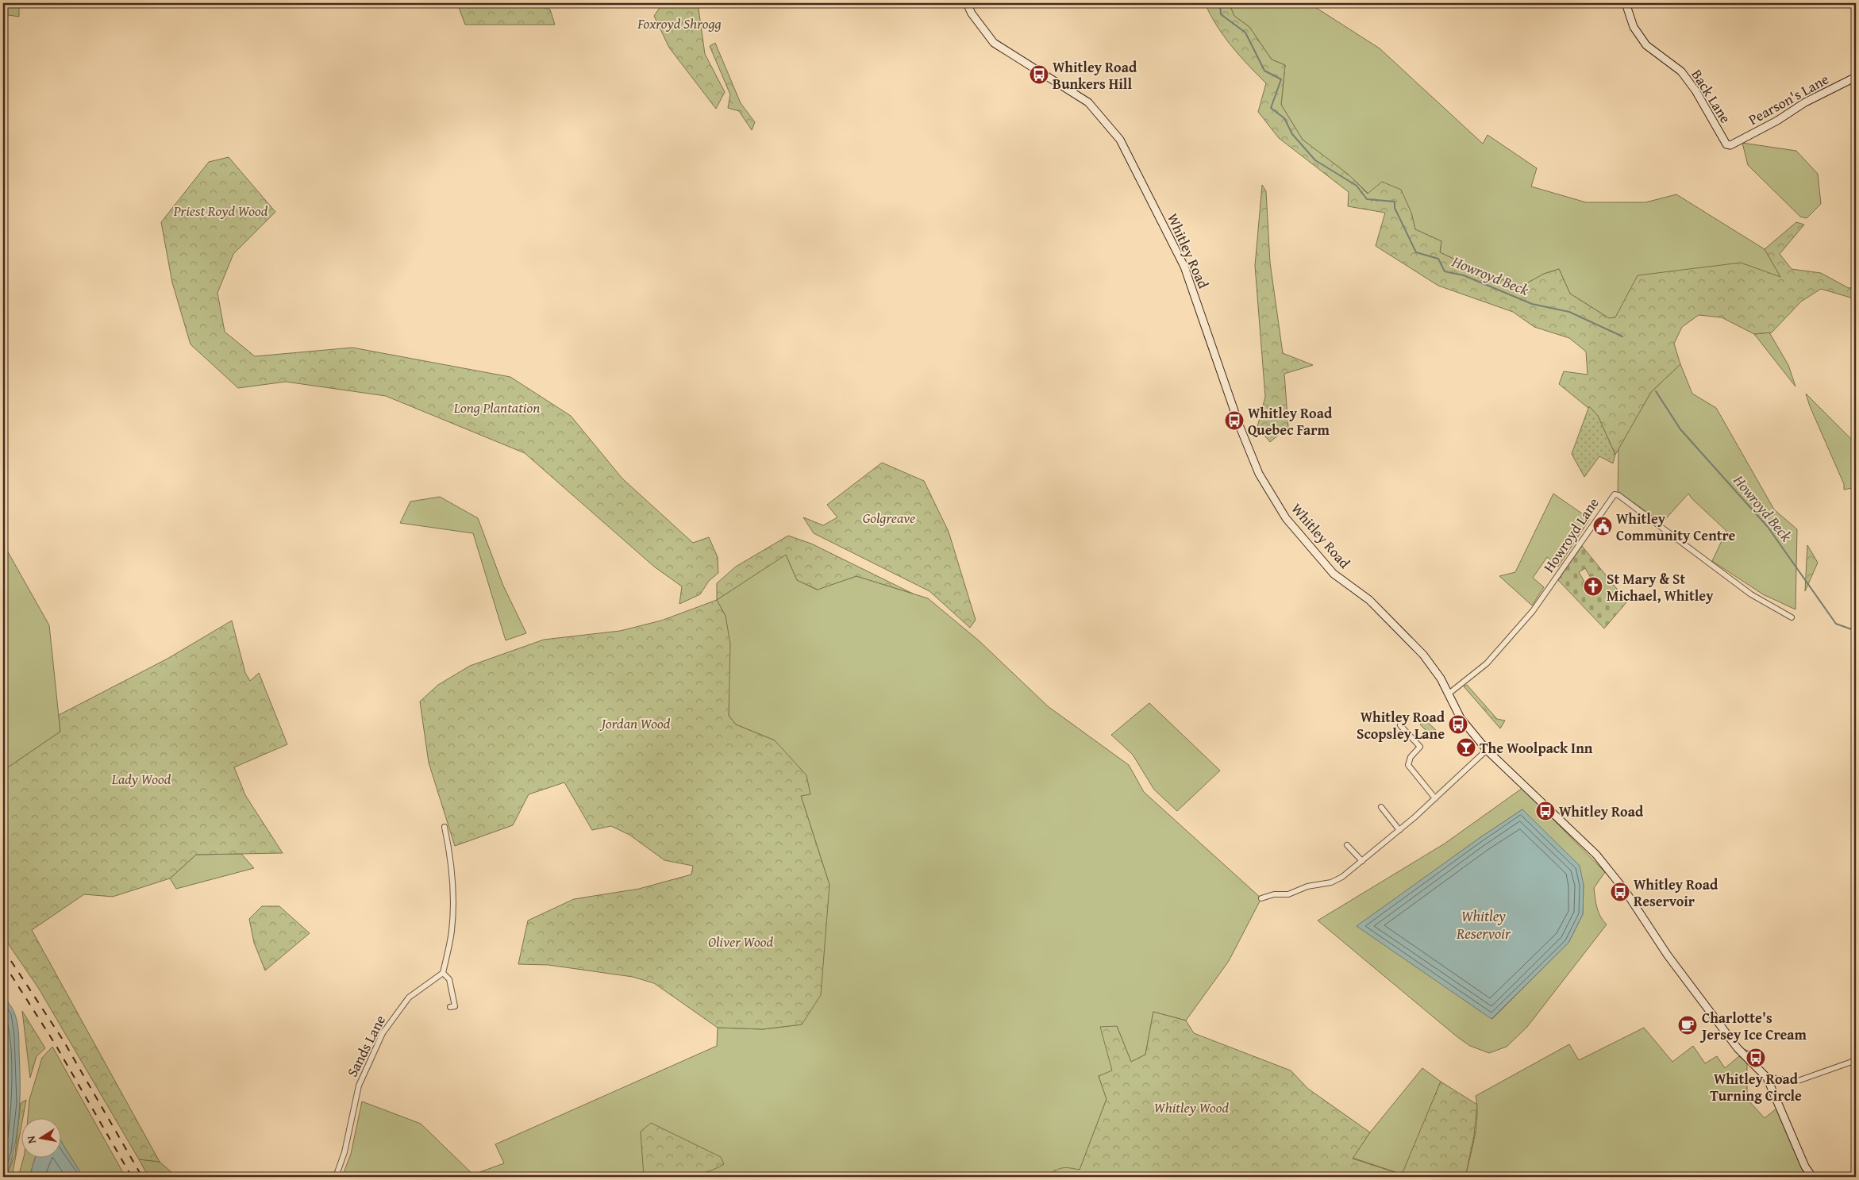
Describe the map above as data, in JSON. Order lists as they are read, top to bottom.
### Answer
{
  "streets": {
    "street": [
      "Back Lane",
      "Pearson's Lane",
      "Whitley Road",
      "Howroyd Lane",
      "Sands Lane"
    ]
  },
  "crossings": [
    ["Back Lane", "Pearson's Lane"],
    ["Whitley Road", "Howroyd Lane"]
  ],
  "water": ["Howroyd Beck", "Whitley Reservoir"],
  "parks": [
    "Foxroyd Shrogg",
    "Priest Royd Wood",
    "Long Plantation",
    "Golgreave",
    "Jordan Wood",
    "Lady Wood",
    "Oliver Wood",
    "Whitley Wood"
  ],
  "places": {
    "bus stop": [
      "Whitley Road Bunkers Hill",
      "Whitley Road Quebec Farm",
      "Whitley Road Scopsley Lane",
      "Whitley Road",
      "Whitley Road Reservoir",
      "Whitley Road Turning Circle"
    ],
    "public building": ["Whitley Community Centre"],
    "church": ["St Mary & St Michael, Whitley"],
    "bar": ["The Woolpack Inn"],
    "cafe": ["Charlotte's Jersey Ice Cream"]
  },
  "north": "left"
}
